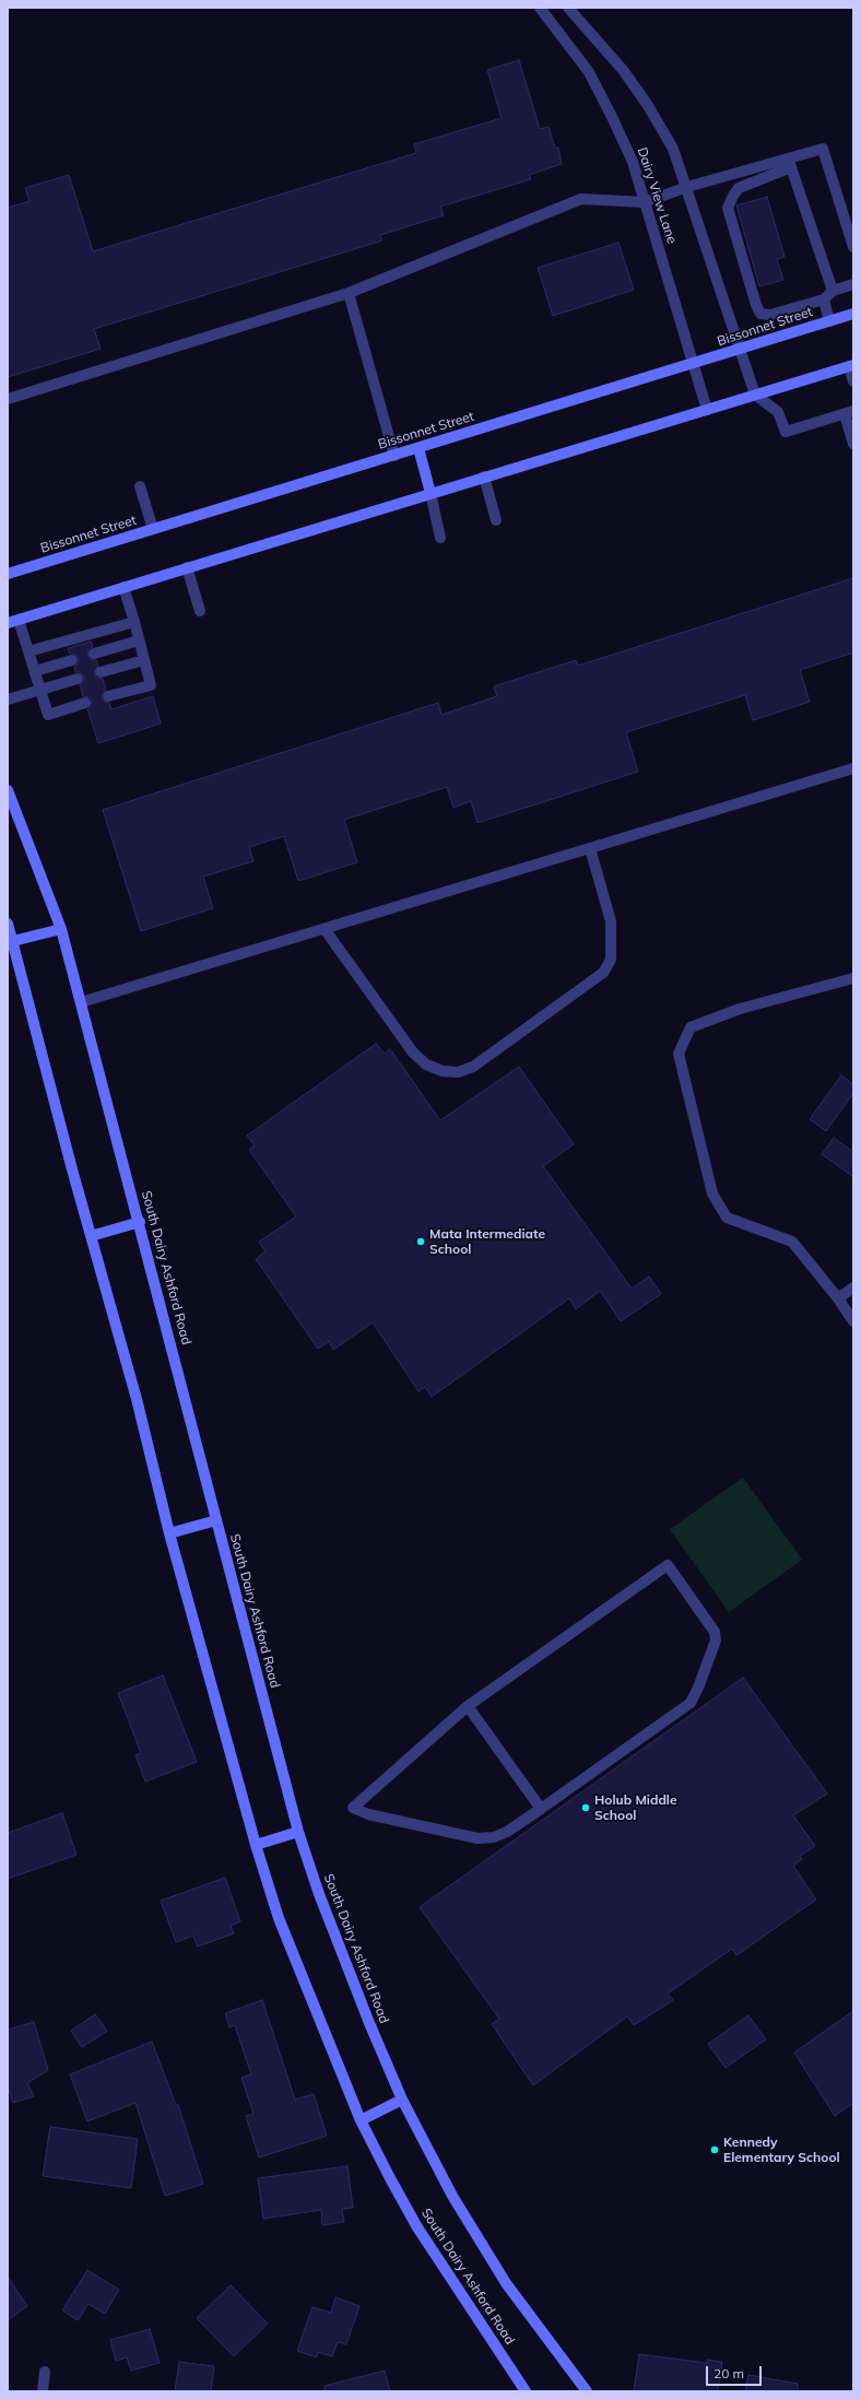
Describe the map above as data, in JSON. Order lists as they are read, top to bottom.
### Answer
{
  "streets": {
    "main road": ["Bissonnet Street", "South Dairy Ashford Road"],
    "street": ["Dairy View Lane"]
  },
  "crossings": [
    ["Dairy View Lane", "Bissonnet Street"]
  ],
  "places": ["Mata Intermediate School", "Holub Middle School", "Kennedy Elementary School"],
  "scale_bar": "20 m"
}
